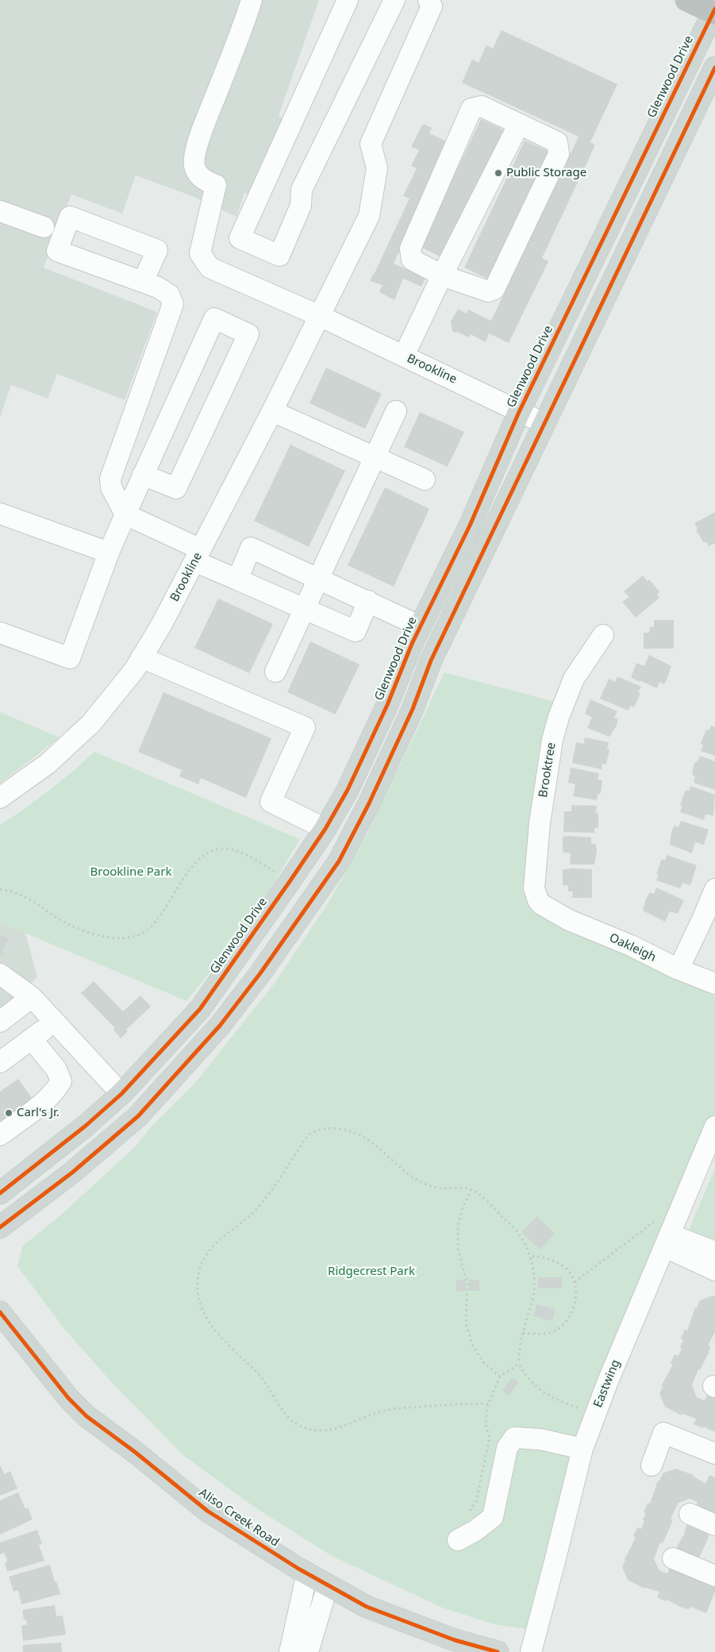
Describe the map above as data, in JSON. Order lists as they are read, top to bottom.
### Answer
{
  "streets": {
    "main road": ["Glenwood Drive", "Aliso Creek Road"],
    "street": [
      "Brookline",
      "Brooktree",
      "Oakleigh",
      "Eastwing"
    ]
  },
  "crossings": [
    ["Glenwood Drive", "Brookline"],
    ["Brooktree", "Oakleigh"]
  ],
  "parks": ["Brookline Park", "Ridgecrest Park"],
  "places": ["Public Storage", "Carl's Jr."]
}
